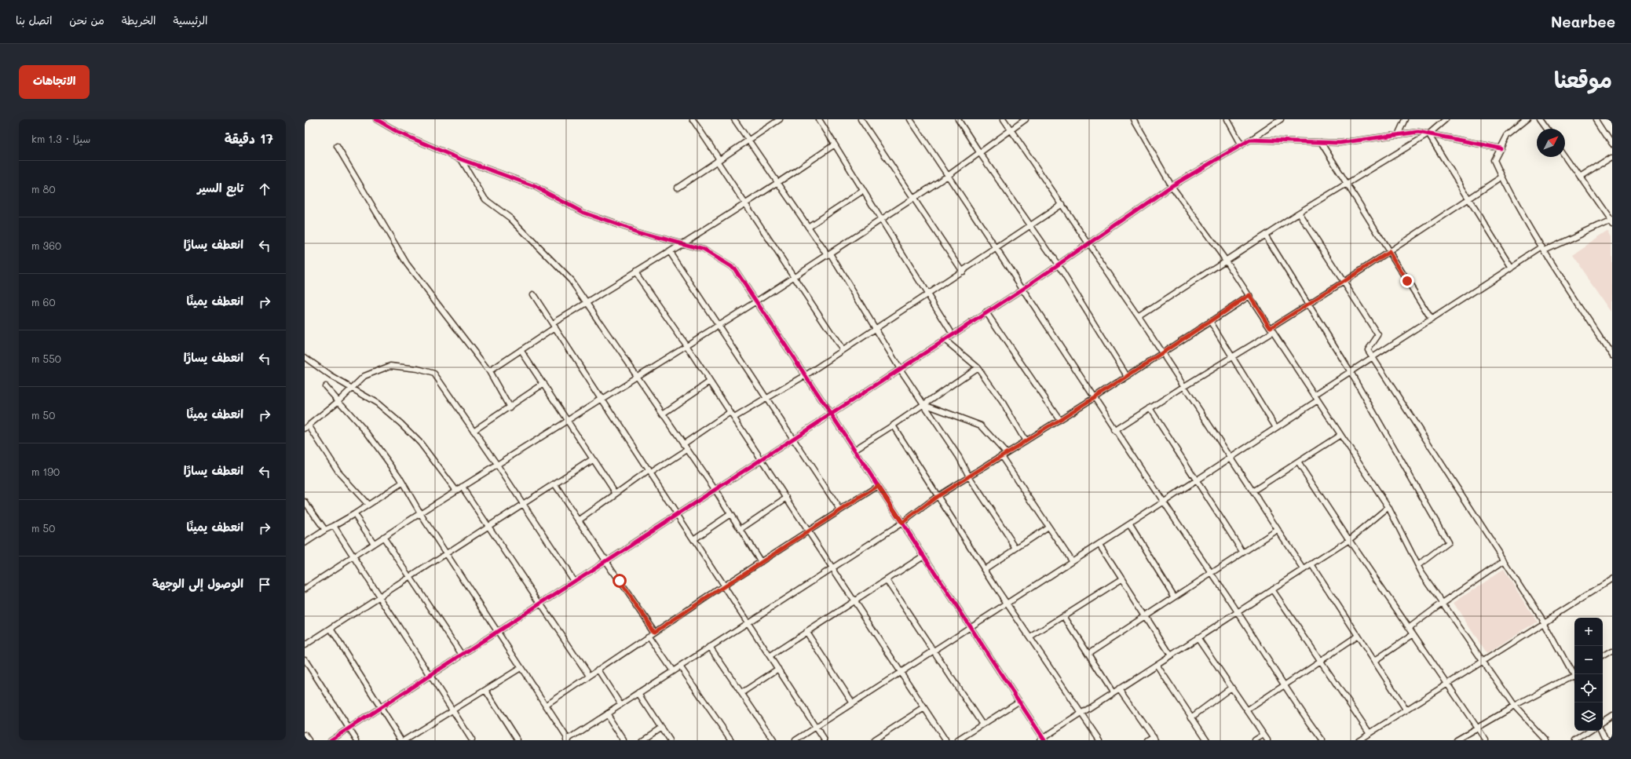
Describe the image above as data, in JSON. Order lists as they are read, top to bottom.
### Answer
{
  "north": "top right",
  "page": {
    "header": "Nearbee",
    "nav": [
      "الرئيسية",
      "الخريطة",
      "من نحن",
      "اتصل بنا"
    ],
    "title": "موقعنا",
    "buttons": "الاتجاهات",
    "heading": ["17 دقيقة", "سيرًا · 1.3 km"],
    "list": [
      ["تابع السير", "80 m"],
      ["انعطف يسارًا", "360 m"],
      ["انعطف يمينًا", "60 m"],
      ["انعطف يسارًا", "550 m"],
      ["انعطف يمينًا", "50 m"],
      ["انعطف يسارًا", "190 m"],
      ["انعطف يمينًا", "50 m"],
      "الوصول إلى الوجهة"
    ],
    "map_buttons": ["+", "−"]
  }
}
